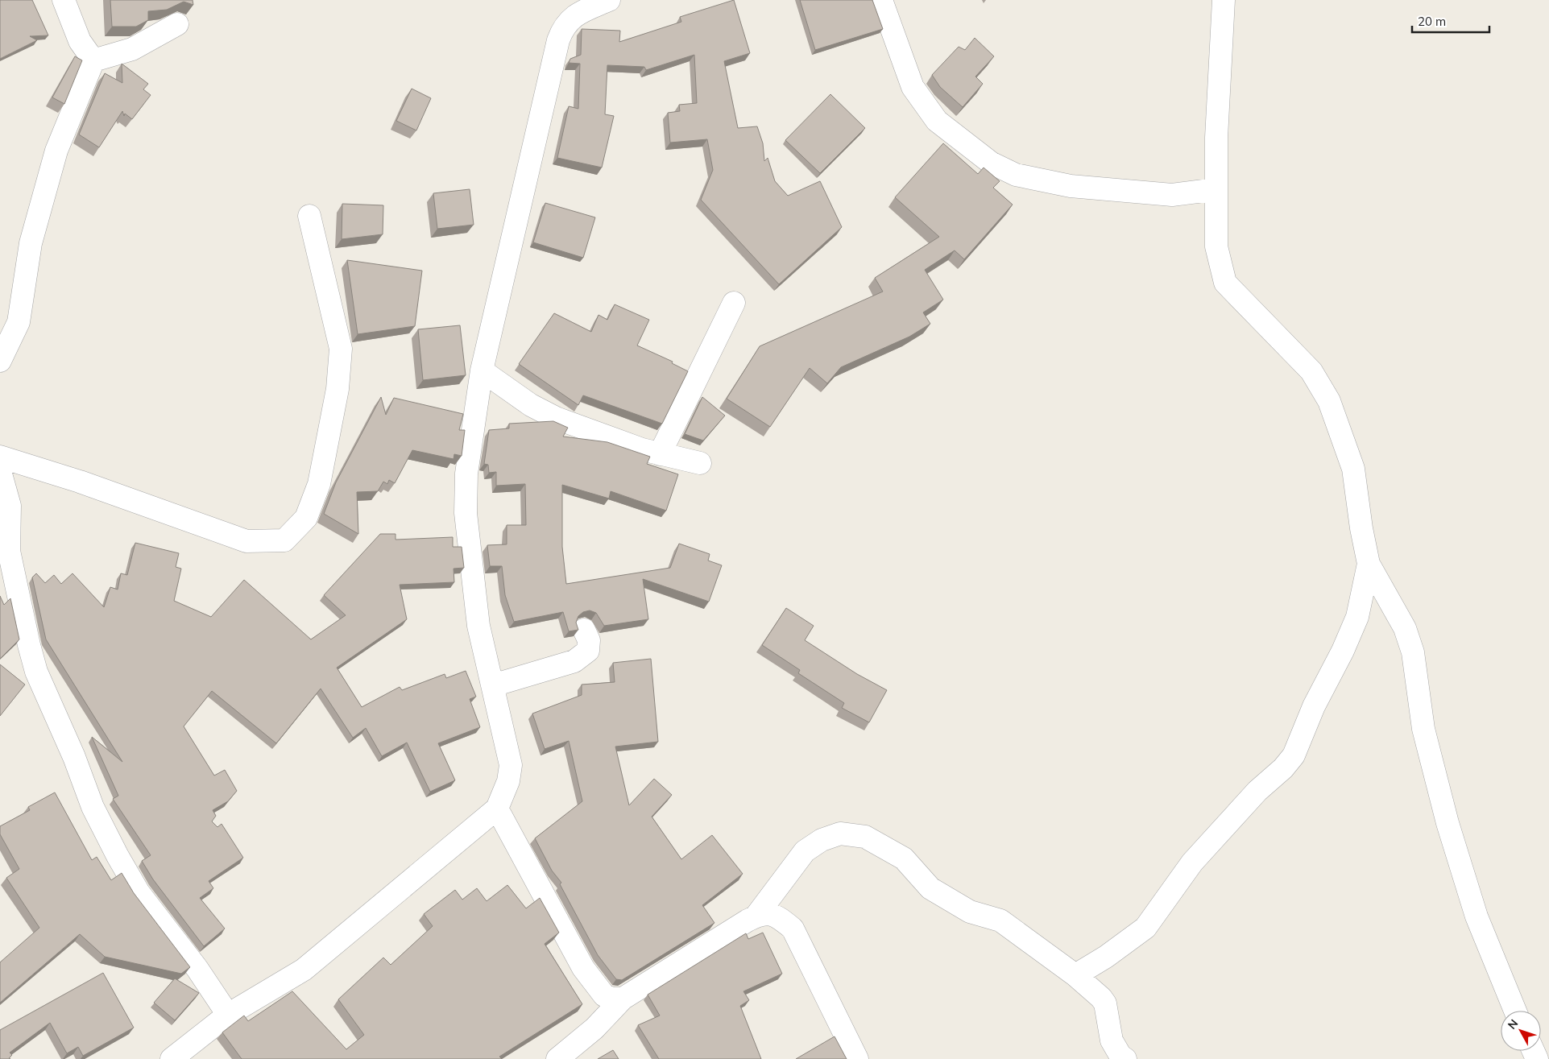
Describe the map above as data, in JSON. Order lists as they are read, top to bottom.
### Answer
{
  "scale_bar": "20 m",
  "north": "top left"
}
